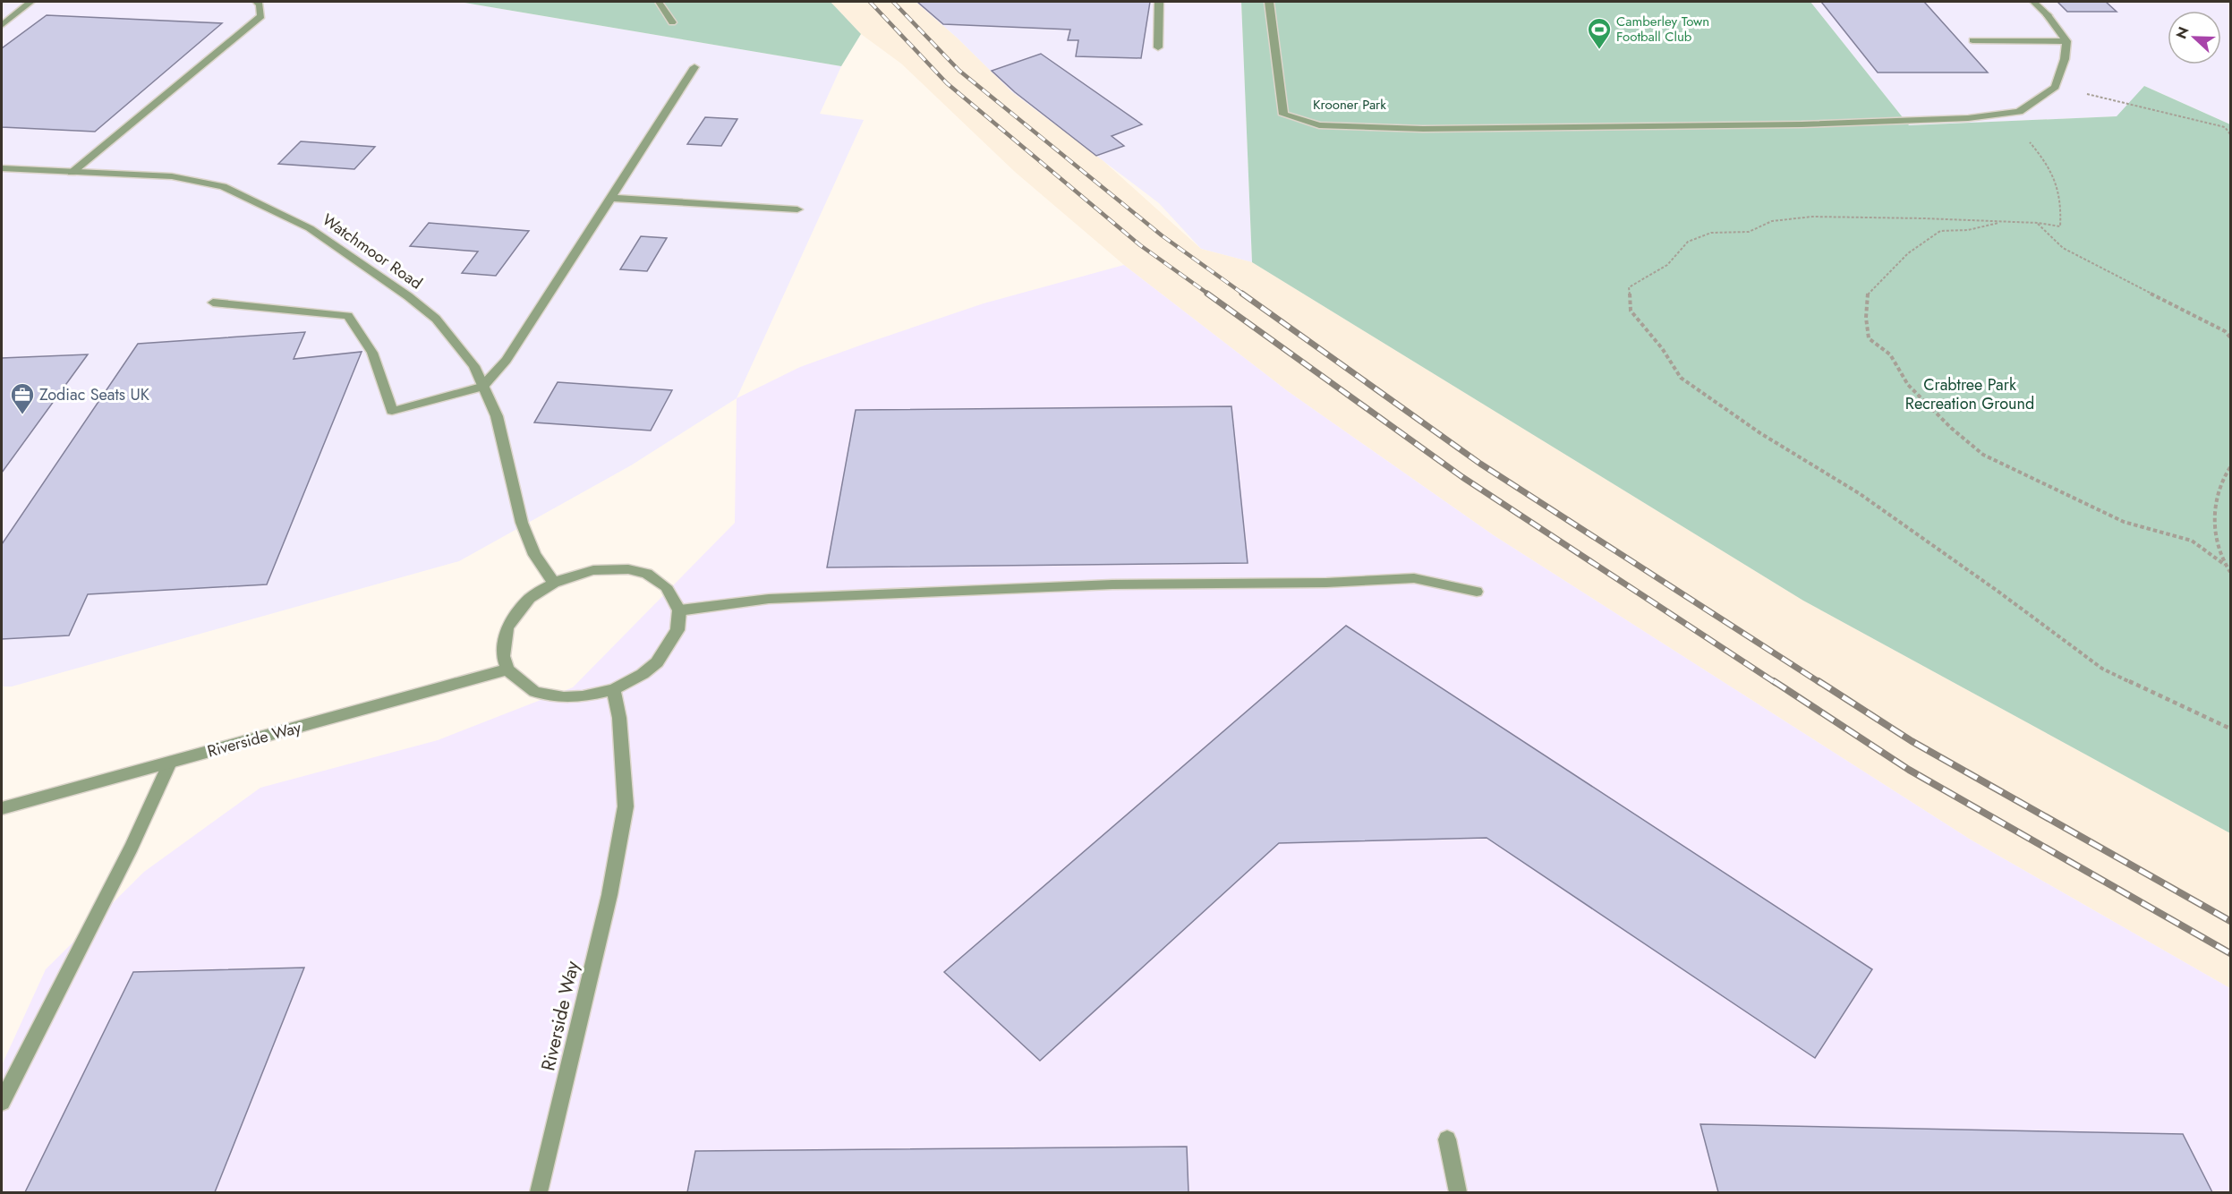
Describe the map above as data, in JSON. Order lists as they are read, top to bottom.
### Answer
{
  "streets": {
    "street": ["Watchmoor Road", "Riverside Way"]
  },
  "crossings": [
    ["Watchmoor Road", "Riverside Way"]
  ],
  "parks": ["Krooner Park", "Crabtree Park Recreation Ground"],
  "places": {
    "sports": ["Camberley Town Football Club"],
    "office": ["Zodiac Seats UK"]
  },
  "north": "left"
}
